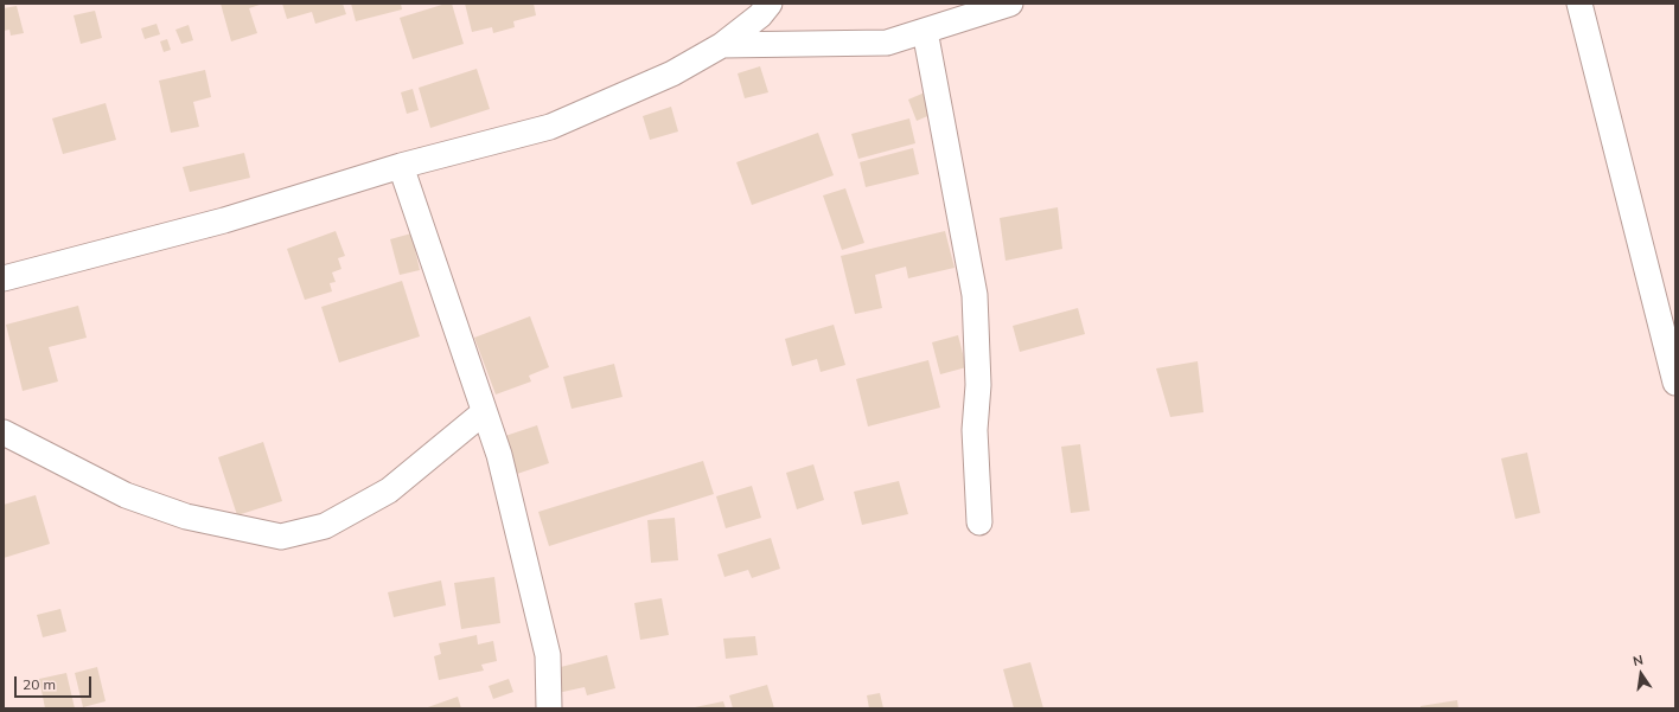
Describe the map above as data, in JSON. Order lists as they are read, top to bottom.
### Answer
{
  "scale_bar": "20 m",
  "north": "top"
}
